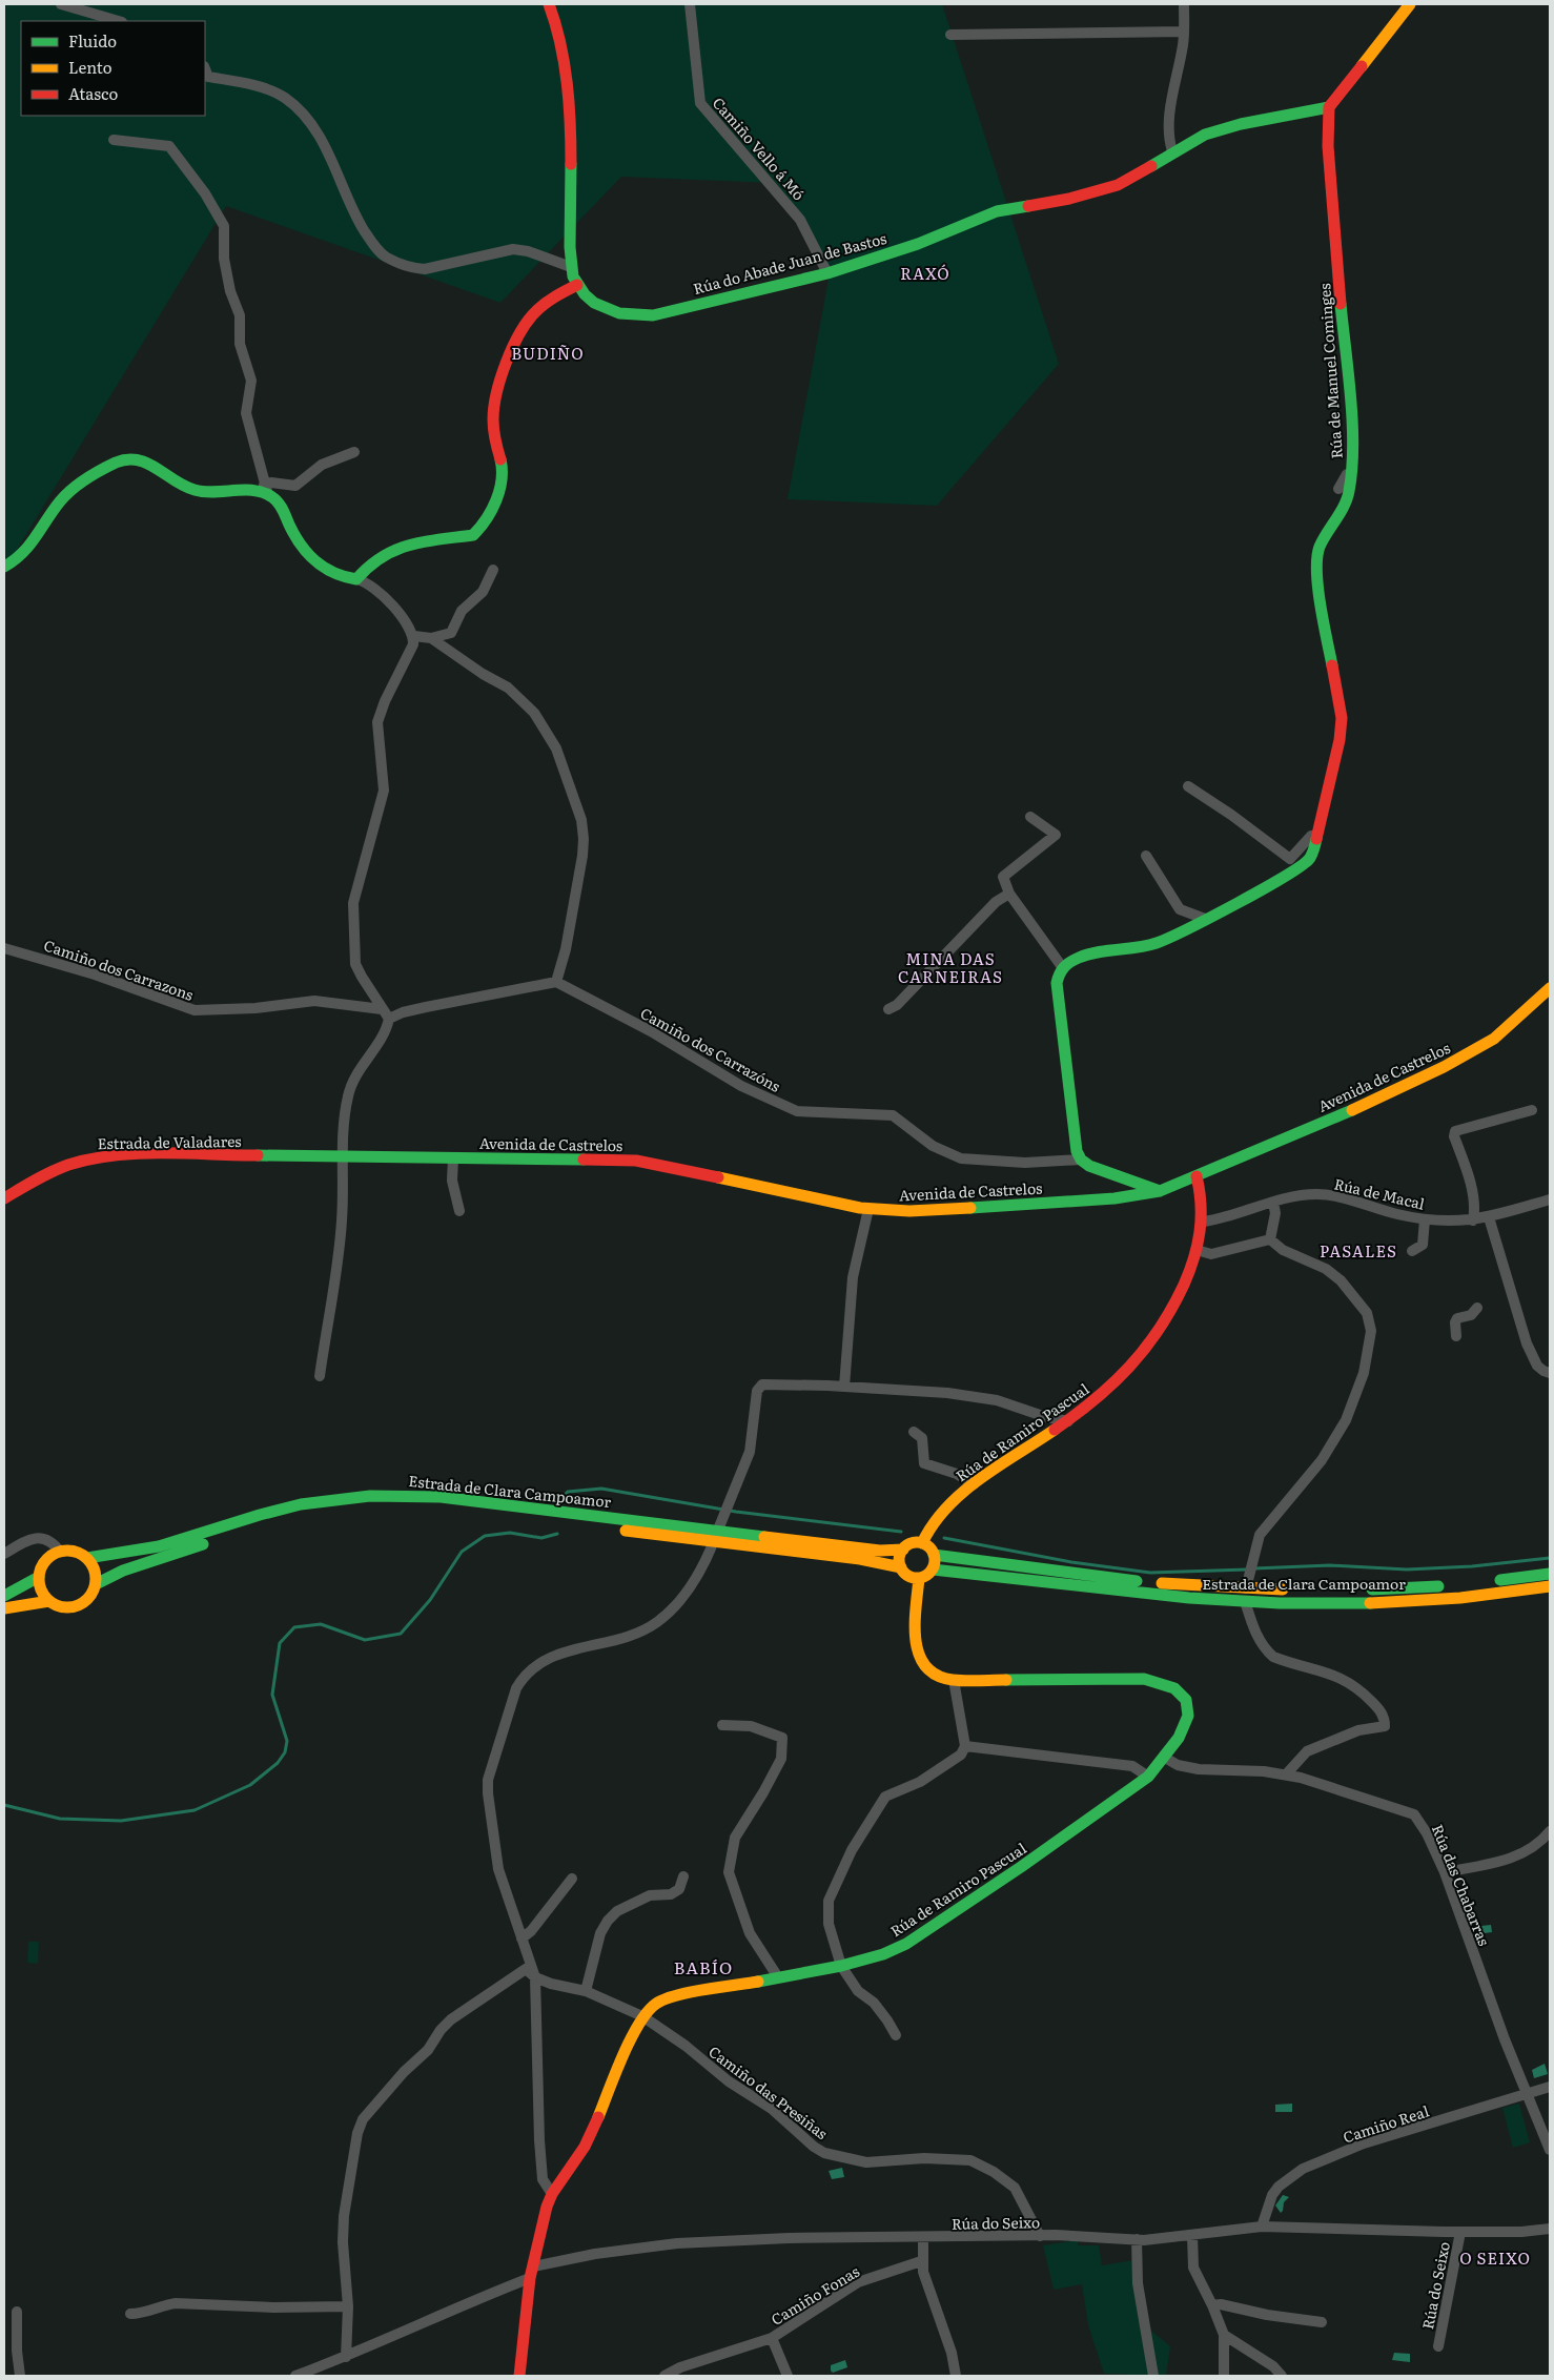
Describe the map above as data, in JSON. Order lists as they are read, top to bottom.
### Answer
{
  "streets": {
    "street": [
      "Camiño Vello á Mó",
      "Rúa do Abade Juan de Bastos",
      "Rúa de Manuel Cominges",
      "Camiño dos Carrazons",
      "Camiño dos Carrazóns",
      "Avenida de Castrelos",
      "Estrada de Valadares",
      "Rúa de Macal",
      "Rúa de Ramiro Pascual",
      "Estrada de Clara Campoamor",
      "Rúa das Chabarras",
      "Camiño das Presiñas",
      "Camiño Real",
      "Rúa do Seixo",
      "Camiño Fonas"
    ]
  },
  "crossings": [
    ["Camiño Vello á Mó", "Rúa do Abade Juan de Bastos"],
    ["Rúa do Abade Juan de Bastos", "Rúa de Manuel Cominges"],
    ["Avenida de Castrelos", "Estrada de Valadares"],
    ["Avenida de Castrelos", "Rúa de Ramiro Pascual"],
    ["Rúa de Macal", "Rúa de Ramiro Pascual"],
    ["Rúa de Ramiro Pascual", "Estrada de Clara Campoamor"],
    ["Rúa de Ramiro Pascual", "Rúa das Chabarras"],
    ["Rúa de Ramiro Pascual", "Camiño das Presiñas"],
    ["Rúa de Ramiro Pascual", "Rúa do Seixo"],
    ["Rúa das Chabarras", "Camiño Real"],
    ["Camiño das Presiñas", "Rúa do Seixo"],
    ["Camiño Real", "Rúa do Seixo"]
  ],
  "districts": [
    "RAXÓ",
    "BUDIÑO",
    "MINA DAS CARNEIRAS",
    "PASALES",
    "BABÍO",
    "O SEIXO"
  ],
  "legend": ["Fluido", "Lento", "Atasco"]
}
